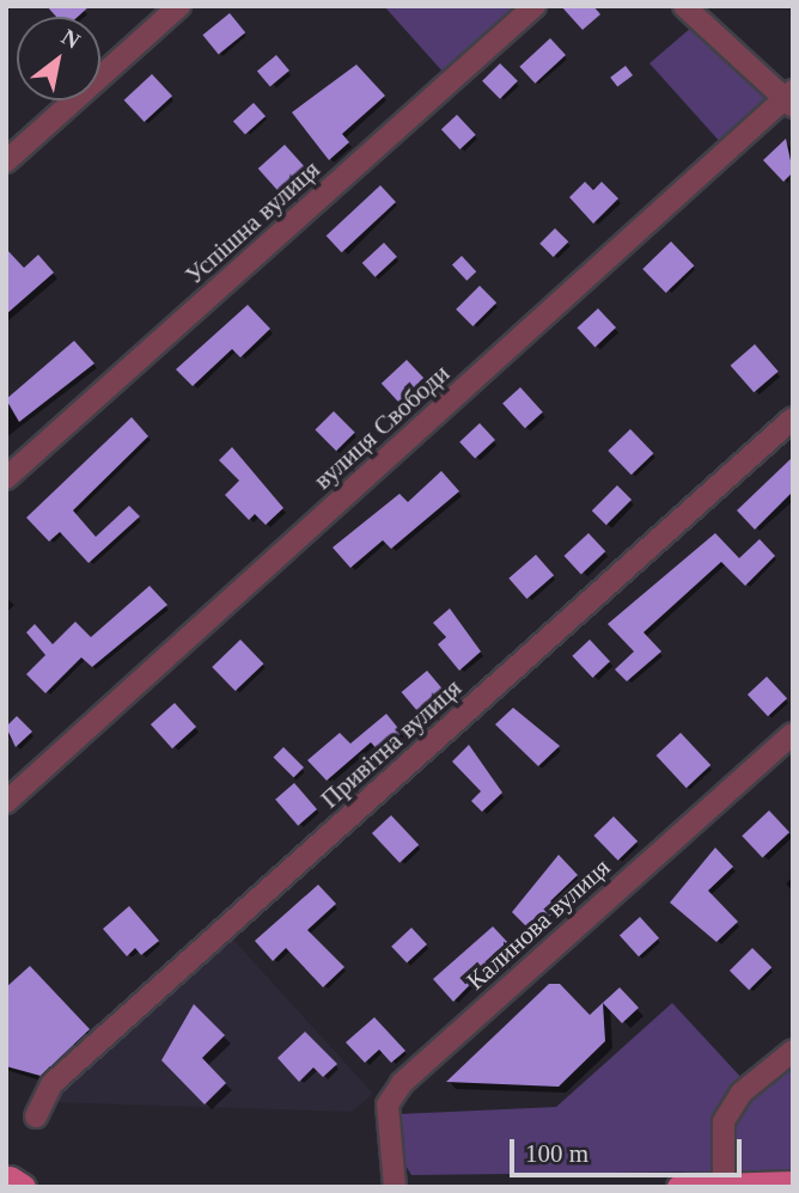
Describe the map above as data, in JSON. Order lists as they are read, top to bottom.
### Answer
{
  "streets": {
    "street": [
      "Успішна вулиця",
      "вулиця Свободи",
      "Привітна вулиця",
      "Калинова вулиця"
    ]
  },
  "scale_bar": "100 m",
  "north": "top right"
}
